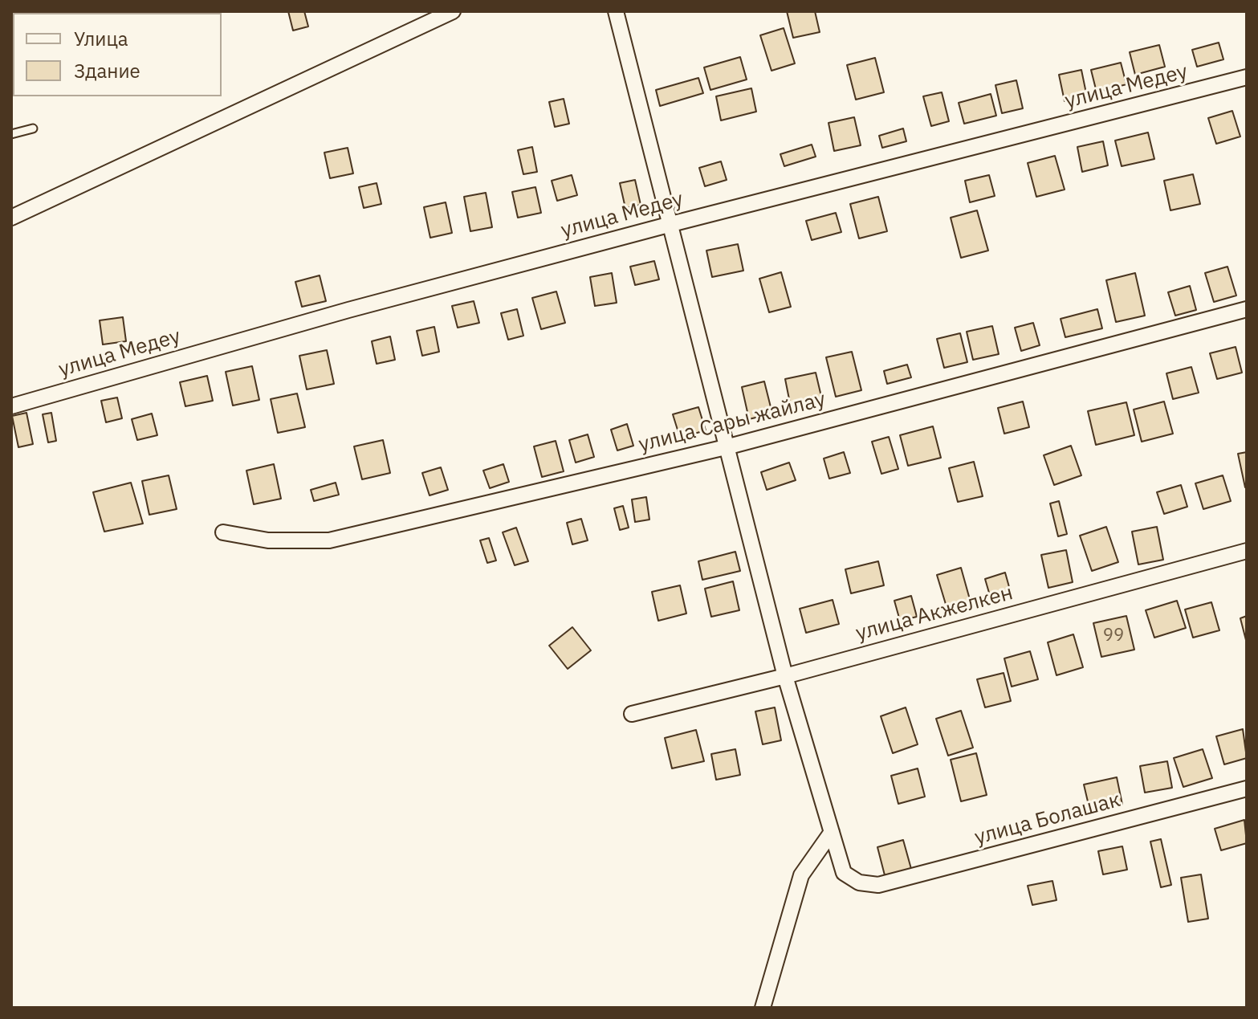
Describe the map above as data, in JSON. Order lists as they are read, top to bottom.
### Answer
{
  "streets": {
    "street": [
      "улица Медеу",
      "улица Сары жайлау",
      "улица Акжелкен",
      "улица Болашак"
    ]
  },
  "house_numbers": ["99"],
  "legend": ["Улица", "Здание"]
}
